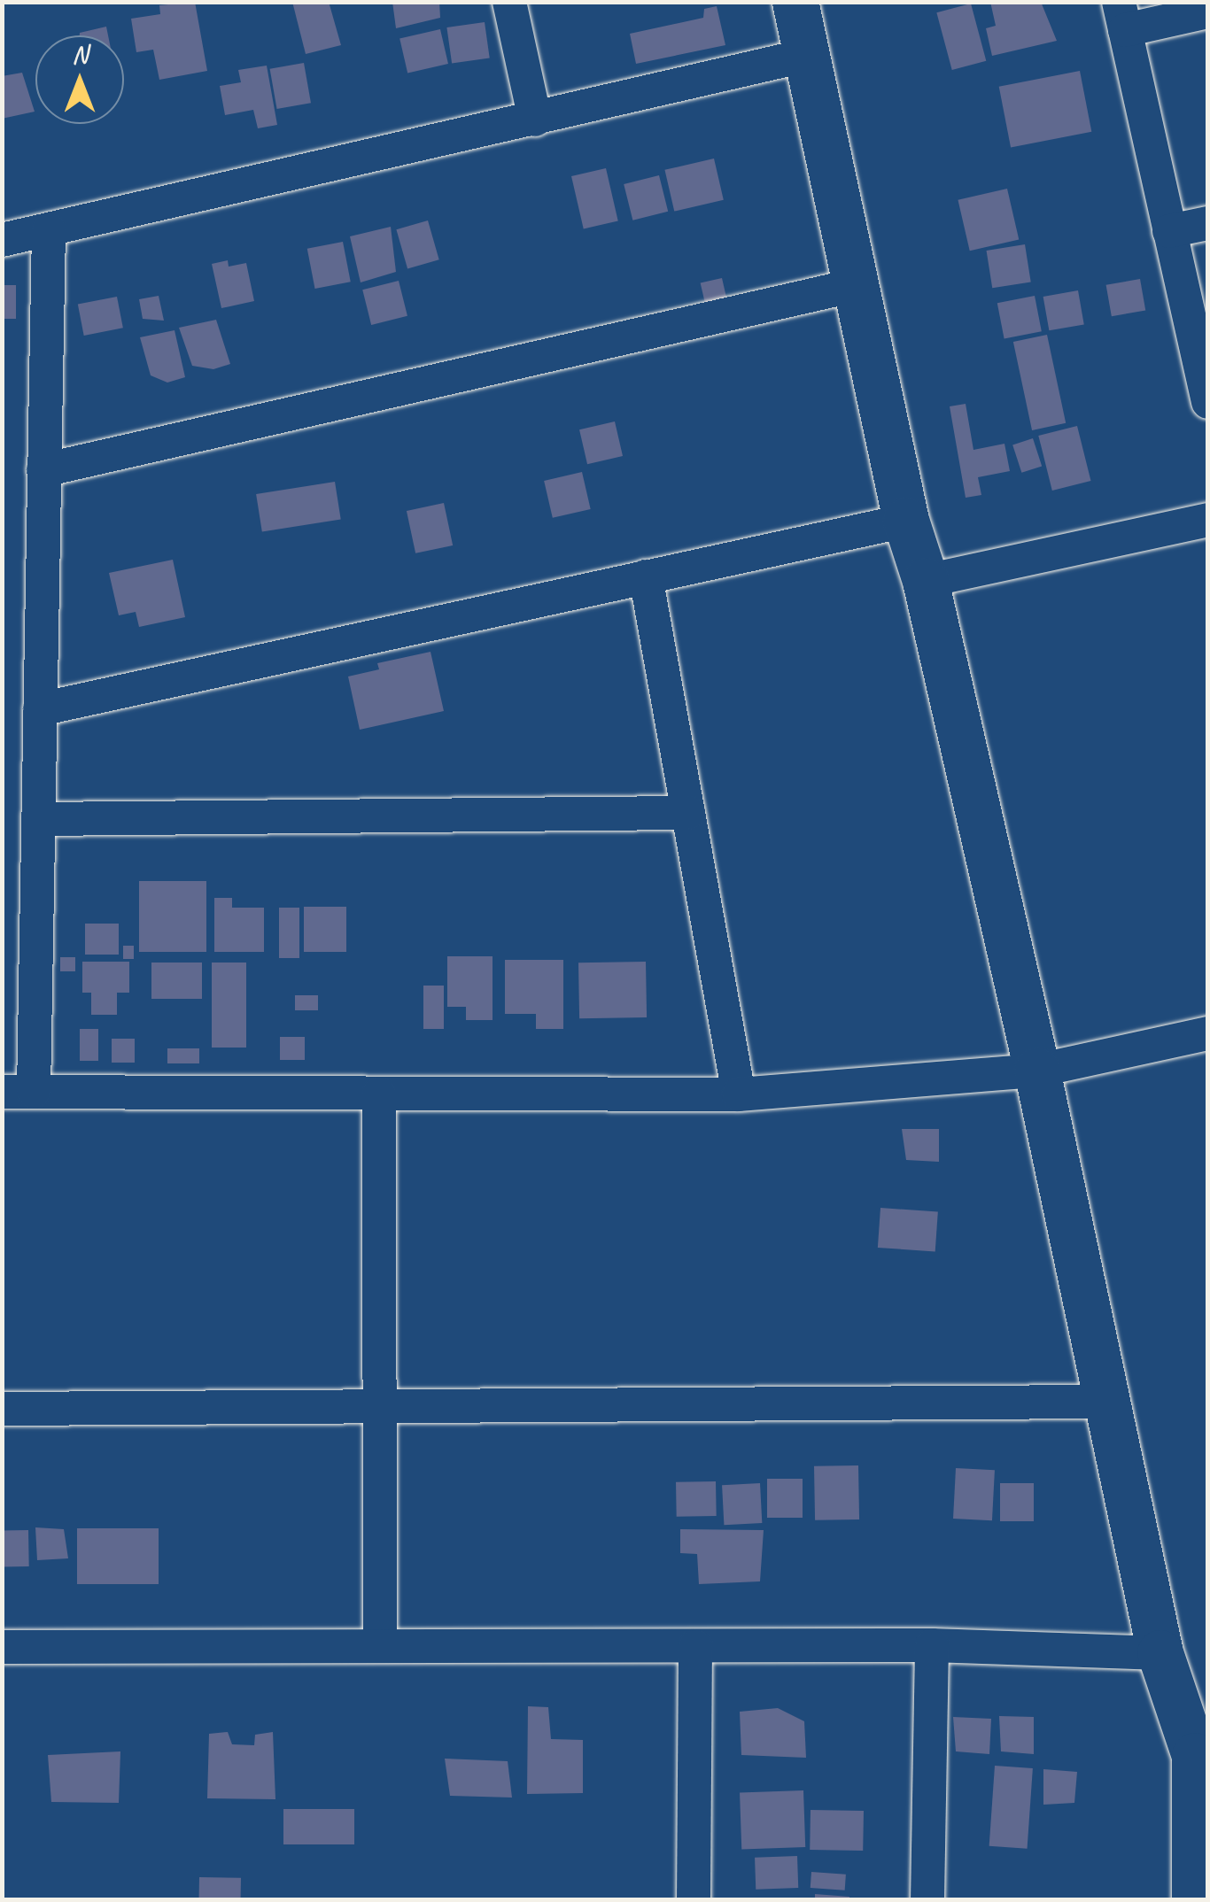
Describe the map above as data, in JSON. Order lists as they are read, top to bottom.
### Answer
{
  "north": "top"
}
